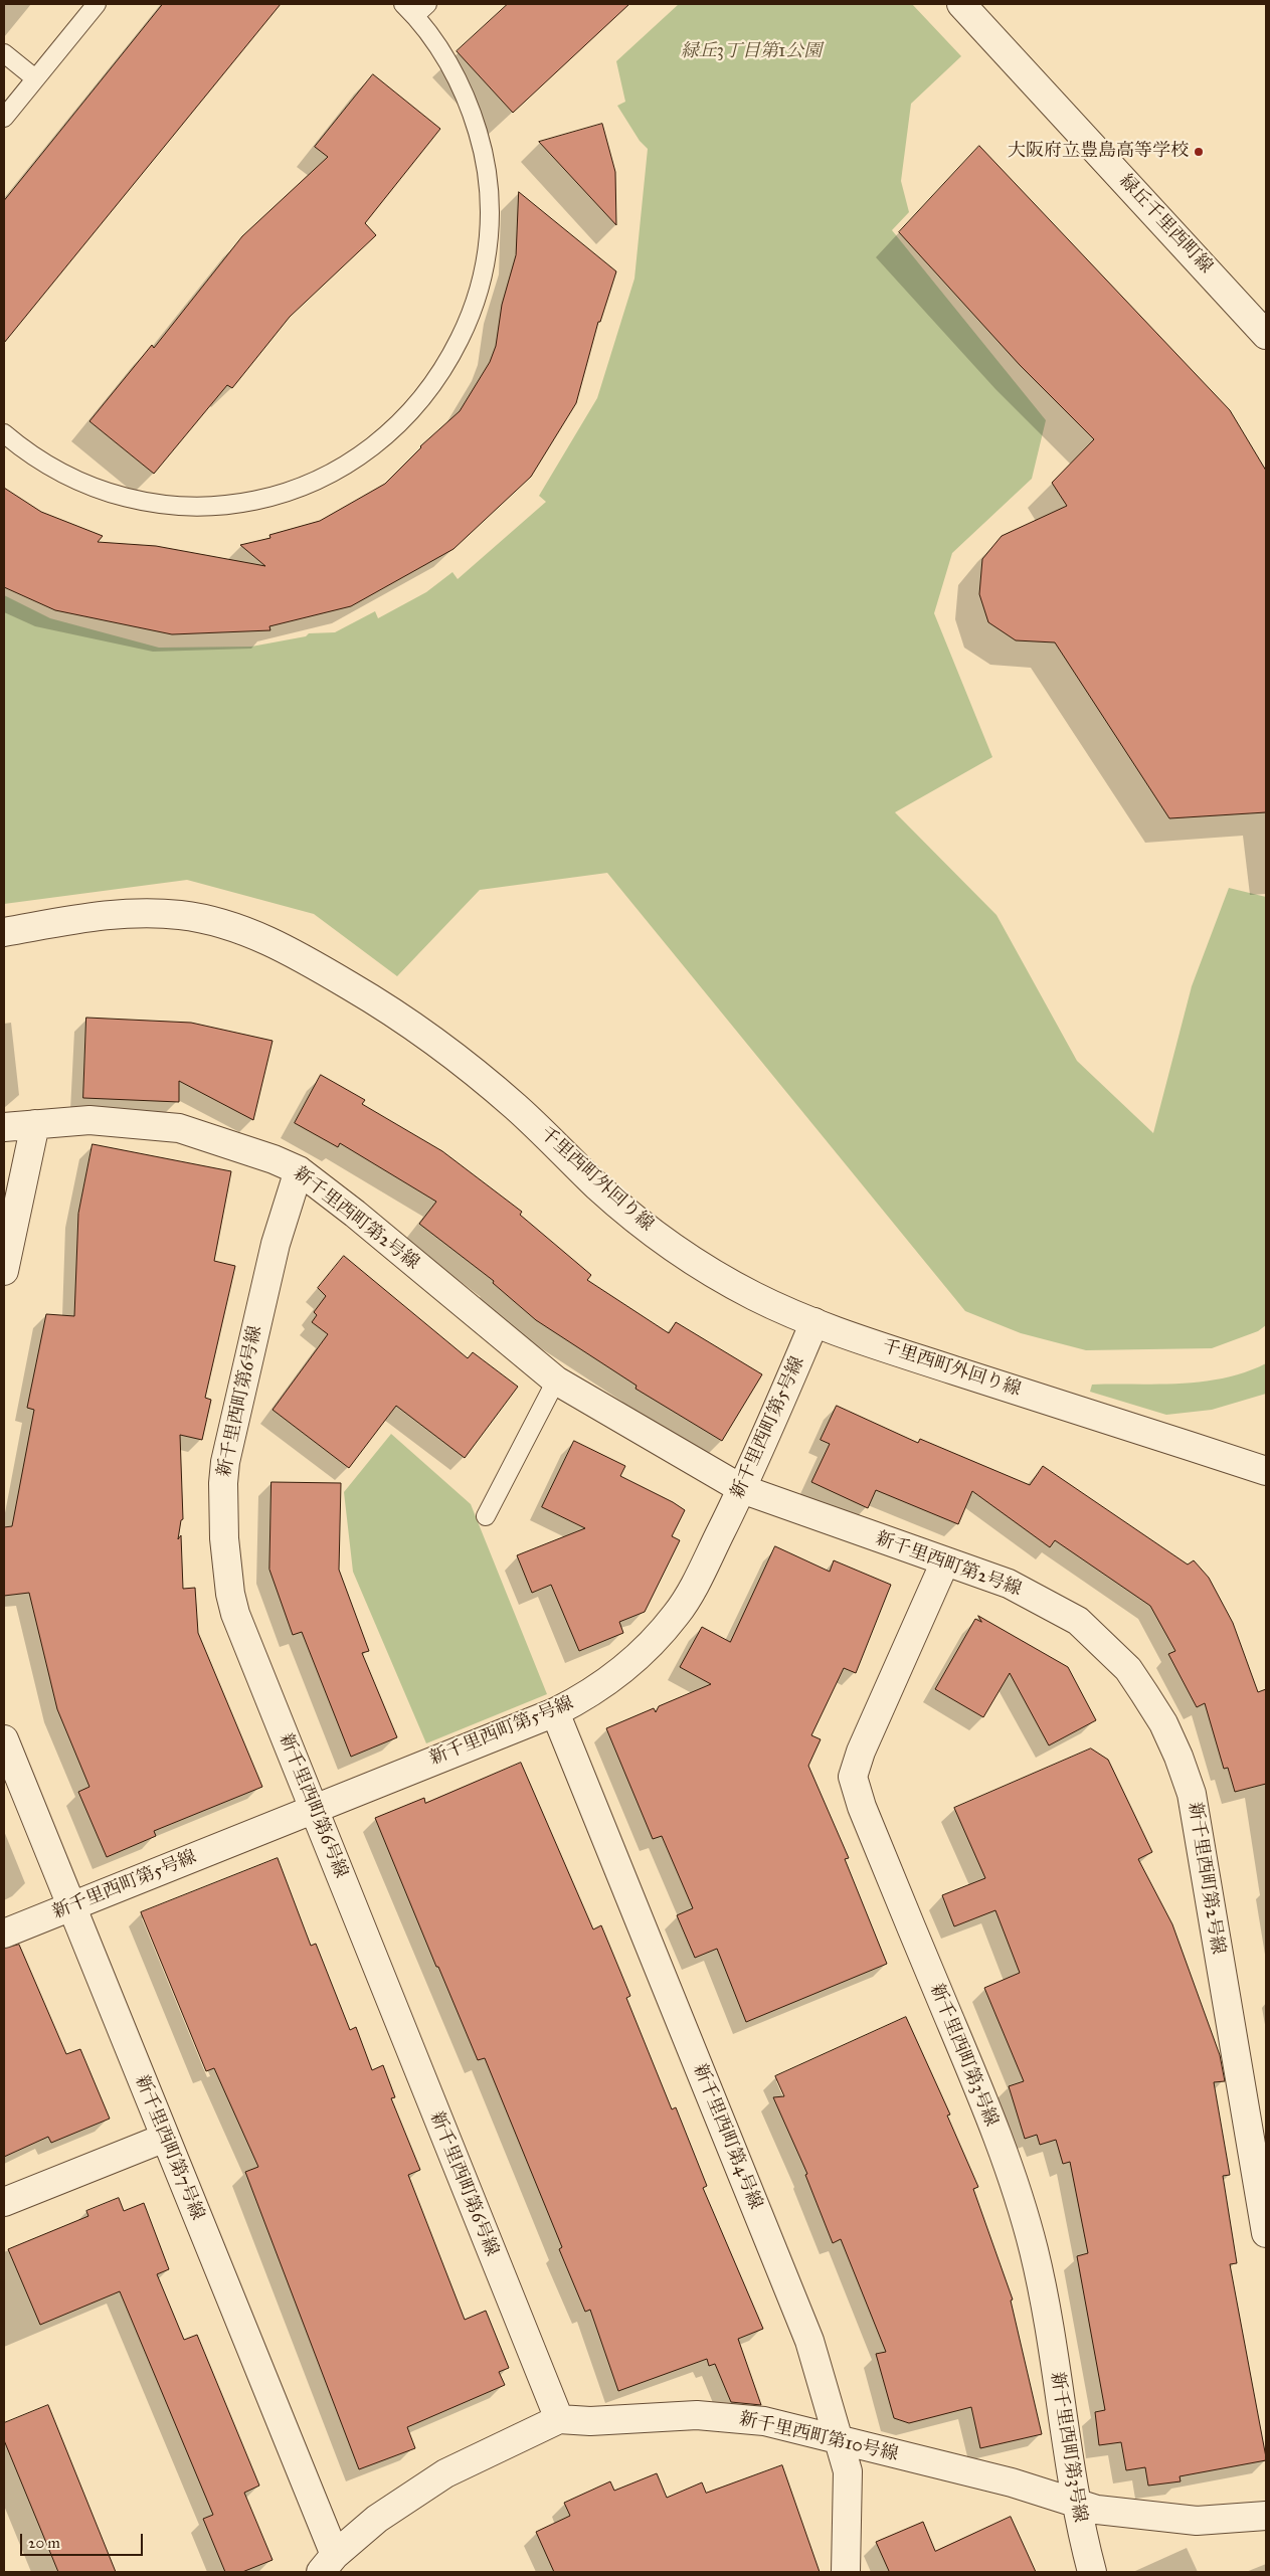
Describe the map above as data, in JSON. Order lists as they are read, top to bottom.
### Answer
{
  "streets": {
    "street": [
      "緑丘千里西町線",
      "千里西町外回り線",
      "新千里西町第2号線",
      "新千里西町第6号線",
      "新千里西町第5号線",
      "新千里西町第3号線",
      "新千里西町第4号線",
      "新千里西町第7号線",
      "新千里西町第10号線"
    ]
  },
  "crossings": [
    ["千里西町外回り線", "新千里西町第5号線"],
    ["新千里西町第2号線", "新千里西町第6号線"],
    ["新千里西町第2号線", "新千里西町第5号線"],
    ["新千里西町第2号線", "新千里西町第3号線"],
    ["新千里西町第6号線", "新千里西町第5号線"],
    ["新千里西町第6号線", "新千里西町第10号線"],
    ["新千里西町第5号線", "新千里西町第4号線"],
    ["新千里西町第5号線", "新千里西町第7号線"],
    ["新千里西町第3号線", "新千里西町第10号線"],
    ["新千里西町第4号線", "新千里西町第10号線"],
    ["新千里西町第7号線", "新千里西町第10号線"]
  ],
  "parks": ["緑丘3丁目第1公園"],
  "places": ["大阪府立豊島高等学校"],
  "scale_bar": "20 m"
}
